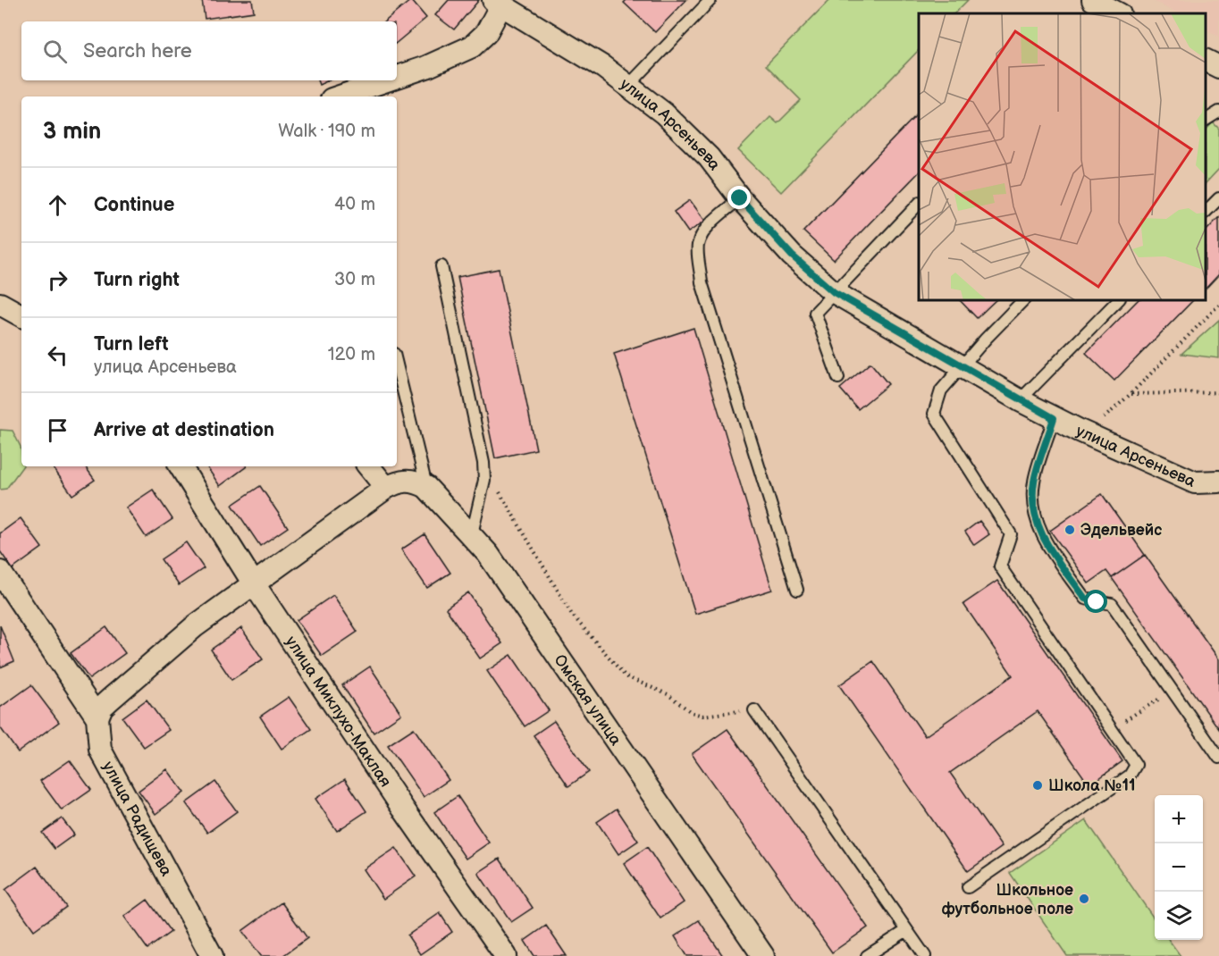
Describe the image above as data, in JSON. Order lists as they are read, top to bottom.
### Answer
{
  "streets": {
    "street": [
      "улица Арсеньева",
      "Омская улица",
      "улица Миклухо-Маклая",
      "улица Радищева"
    ]
  },
  "places": ["Эдельвейс", "Школа №11", "Школьное футбольное поле"],
  "page": {
    "search": "Search here",
    "heading": ["3 min", "Walk · 190 m"],
    "list": [
      ["Continue", "40 m"],
      ["Turn right", "30 m"],
      ["Turn left", "улица Арсеньева", "120 m"],
      "Arrive at destination"
    ],
    "map_buttons": ["+", "−"]
  }
}
